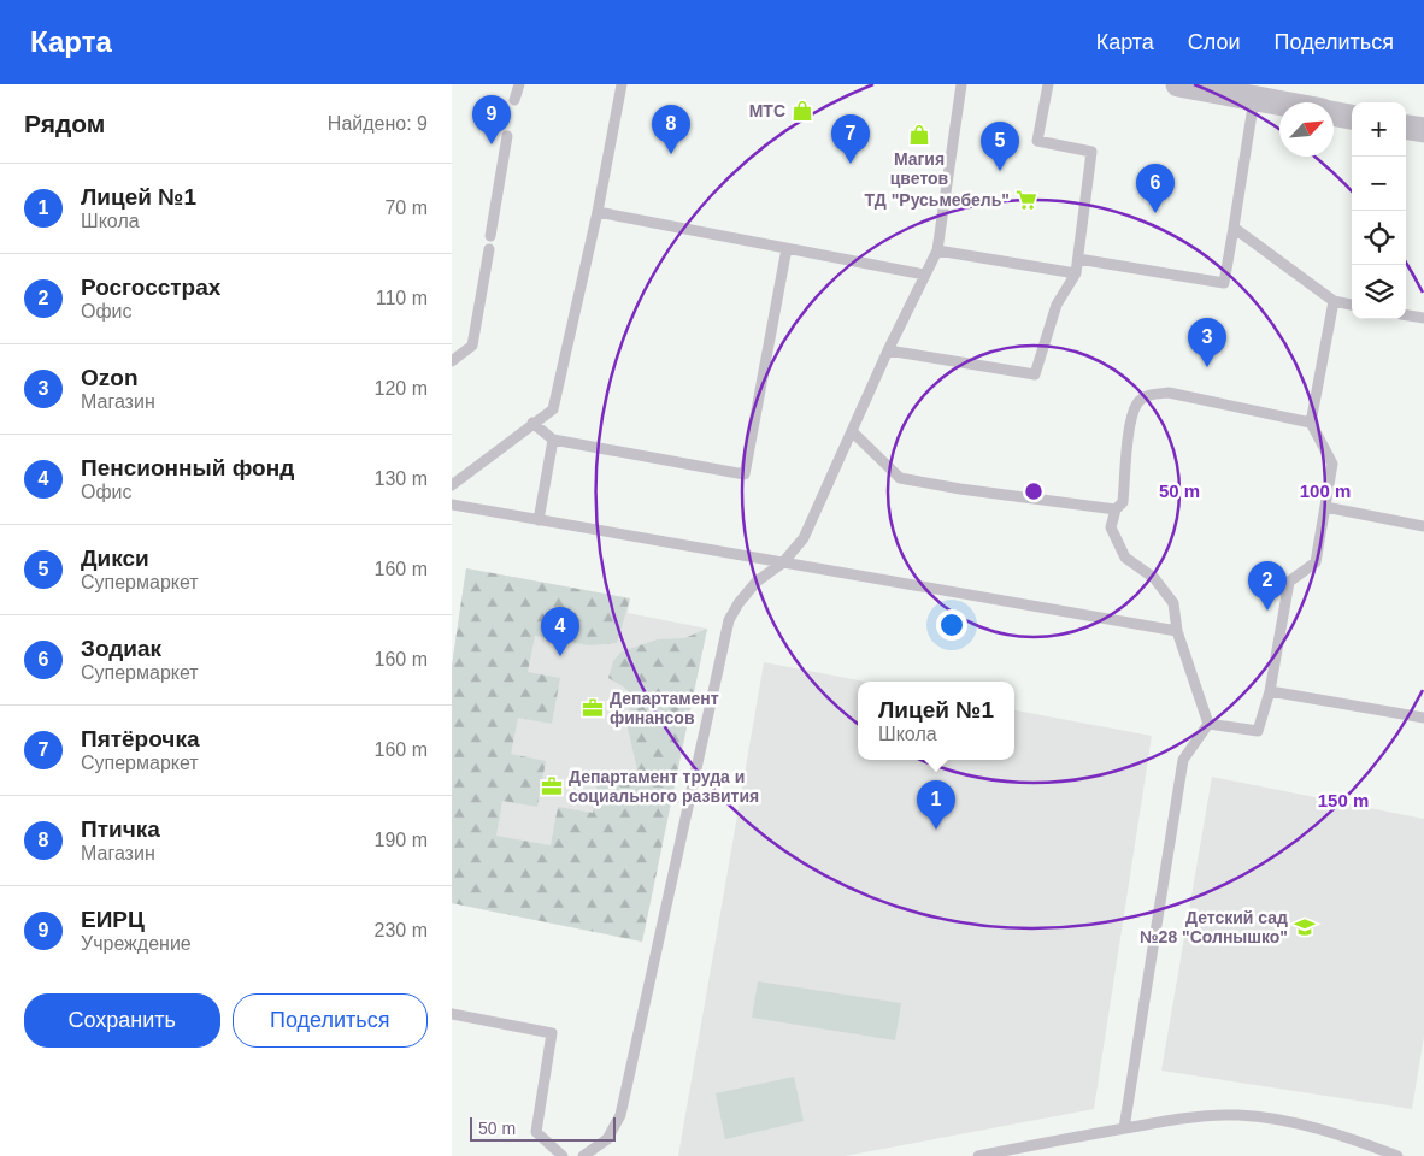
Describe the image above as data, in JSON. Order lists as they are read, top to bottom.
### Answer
{
  "places": {
    "shop": ["МТС", "Магия цветов"],
    "supermarket": ["ТД \"Русьмебель\""],
    "office": ["Департамент финансов", "Департамент труда и социального развития"],
    "school or university": ["Детский сад №28 \"Солнышко\""]
  },
  "scale_bar": "50 m",
  "north": "top right",
  "page": {
    "header": "Карта",
    "nav": ["Карта", "Слои", "Поделиться"],
    "heading": ["Рядом", "Найдено: 9"],
    "pins": [
      "9",
      "8",
      "7",
      "5",
      "6",
      "3",
      "2",
      "4",
      "1"
    ],
    "map_buttons": ["+", "−"],
    "list": [
      {
        "mark": "1",
        "name": "Лицей №1",
        "note": "Школа",
        "value": "70 m"
      },
      {
        "mark": "2",
        "name": "Росгосстрах",
        "note": "Офис",
        "value": "110 m"
      },
      {
        "mark": "3",
        "name": "Ozon",
        "note": "Магазин",
        "value": "120 m"
      },
      {
        "mark": "4",
        "name": "Пенсионный фонд",
        "note": "Офис",
        "value": "130 m"
      },
      {
        "mark": "5",
        "name": "Дикси",
        "note": "Супермаркет",
        "value": "160 m"
      },
      {
        "mark": "6",
        "name": "Зодиак",
        "note": "Супермаркет",
        "value": "160 m"
      },
      {
        "mark": "7",
        "name": "Пятёрочка",
        "note": "Супермаркет",
        "value": "160 m"
      },
      {
        "mark": "8",
        "name": "Птичка",
        "note": "Магазин",
        "value": "190 m"
      },
      {
        "mark": "9",
        "name": "ЕИРЦ",
        "note": "Учреждение",
        "value": "230 m"
      }
    ],
    "popup": ["Лицей №1", "Школа"],
    "buttons": ["Сохранить", "Поделиться"],
    "scale": "50 m"
  },
  "rings": ["50 m", "100 m", "150 m"]
}
